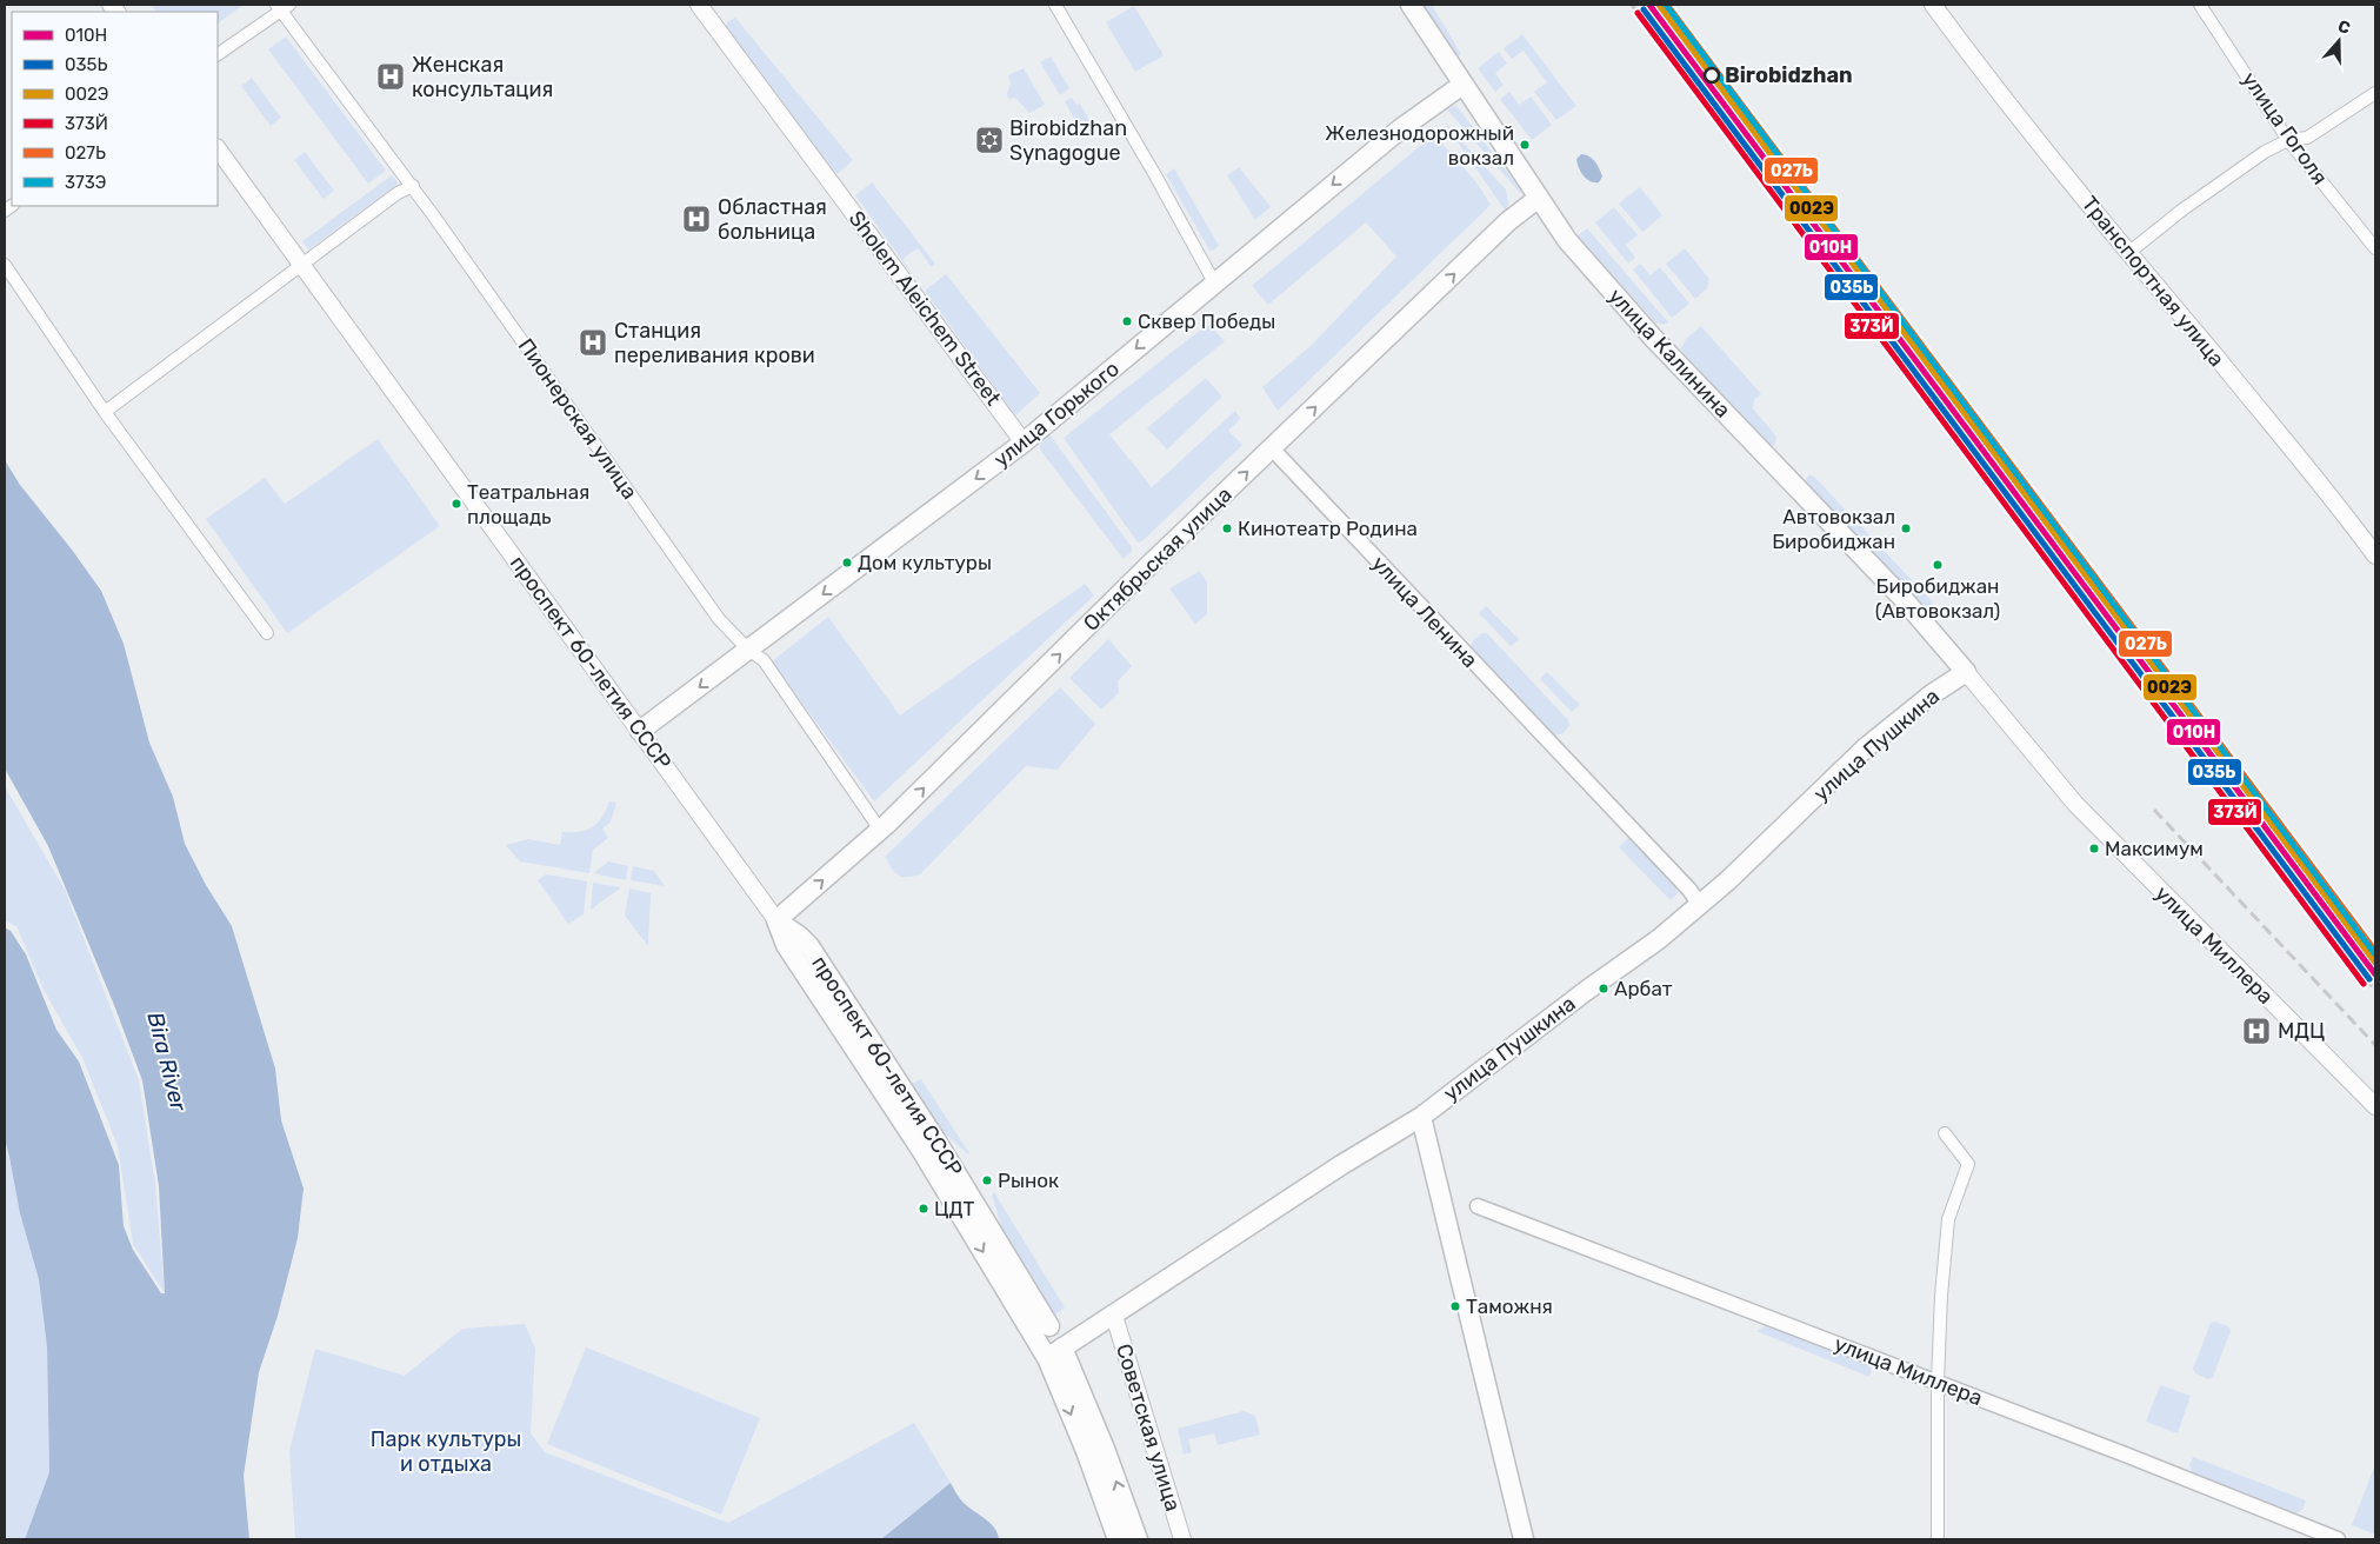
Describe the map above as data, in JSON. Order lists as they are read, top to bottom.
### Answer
{
  "streets": {
    "main road": [
      "Транспортная улица",
      "Sholem Aleichem Street",
      "улица Калинина",
      "улица Горького",
      "Октябрьская улица",
      "проспект 60-летия СССР",
      "улица Пушкина",
      "улица Миллера",
      "Советская улица"
    ],
    "street": ["улица Гоголя", "Пионерская улица", "улица Ленина"]
  },
  "crossings": [
    ["Sholem Aleichem Street", "улица Горького"],
    ["улица Калинина", "улица Горького"],
    ["улица Калинина", "Октябрьская улица"],
    ["улица Калинина", "улица Пушкина"],
    ["улица Калинина", "улица Миллера"],
    ["улица Горького", "Пионерская улица"],
    ["улица Горького", "проспект 60-летия СССР"],
    ["Пионерская улица", "Октябрьская улица"],
    ["Октябрьская улица", "улица Ленина"],
    ["Октябрьская улица", "проспект 60-летия СССР"],
    ["улица Ленина", "улица Пушкина"],
    ["проспект 60-летия СССР", "улица Пушкина"],
    ["улица Пушкина", "улица Миллера"],
    ["улица Пушкина", "Советская улица"]
  ],
  "one_way": ["улица Горького", "Октябрьская улица"],
  "water": ["Bira River"],
  "parks": ["Парк культуры и отдыха"],
  "places": {
    "other": [
      "Birobidzhan",
      "Железнодорожный вокзал",
      "Сквер Победы",
      "Театральная площадь",
      "Кинотеатр Родина",
      "Автовокзал Биробиджан",
      "Дом культуры",
      "Биробиджан (Автовокзал)",
      "Максимум",
      "Арбат",
      "Рынок",
      "ЦДТ",
      "Таможня"
    ],
    "hospital": [
      "Женская консультация",
      "Областная больница",
      "Станция переливания крови",
      "МДЦ"
    ],
    "synagogue": ["Birobidzhan Synagogue"]
  },
  "lines": [
    "transit line 010Н",
    "transit line 002Э",
    "transit line 027Ь",
    "transit line 373Э",
    "transit line 035Ь",
    "transit line 373Й"
  ],
  "legend": [
    "010Н",
    "035Ь",
    "002Э",
    "373Й",
    "027Ь",
    "373Э"
  ],
  "north": "top"
}
